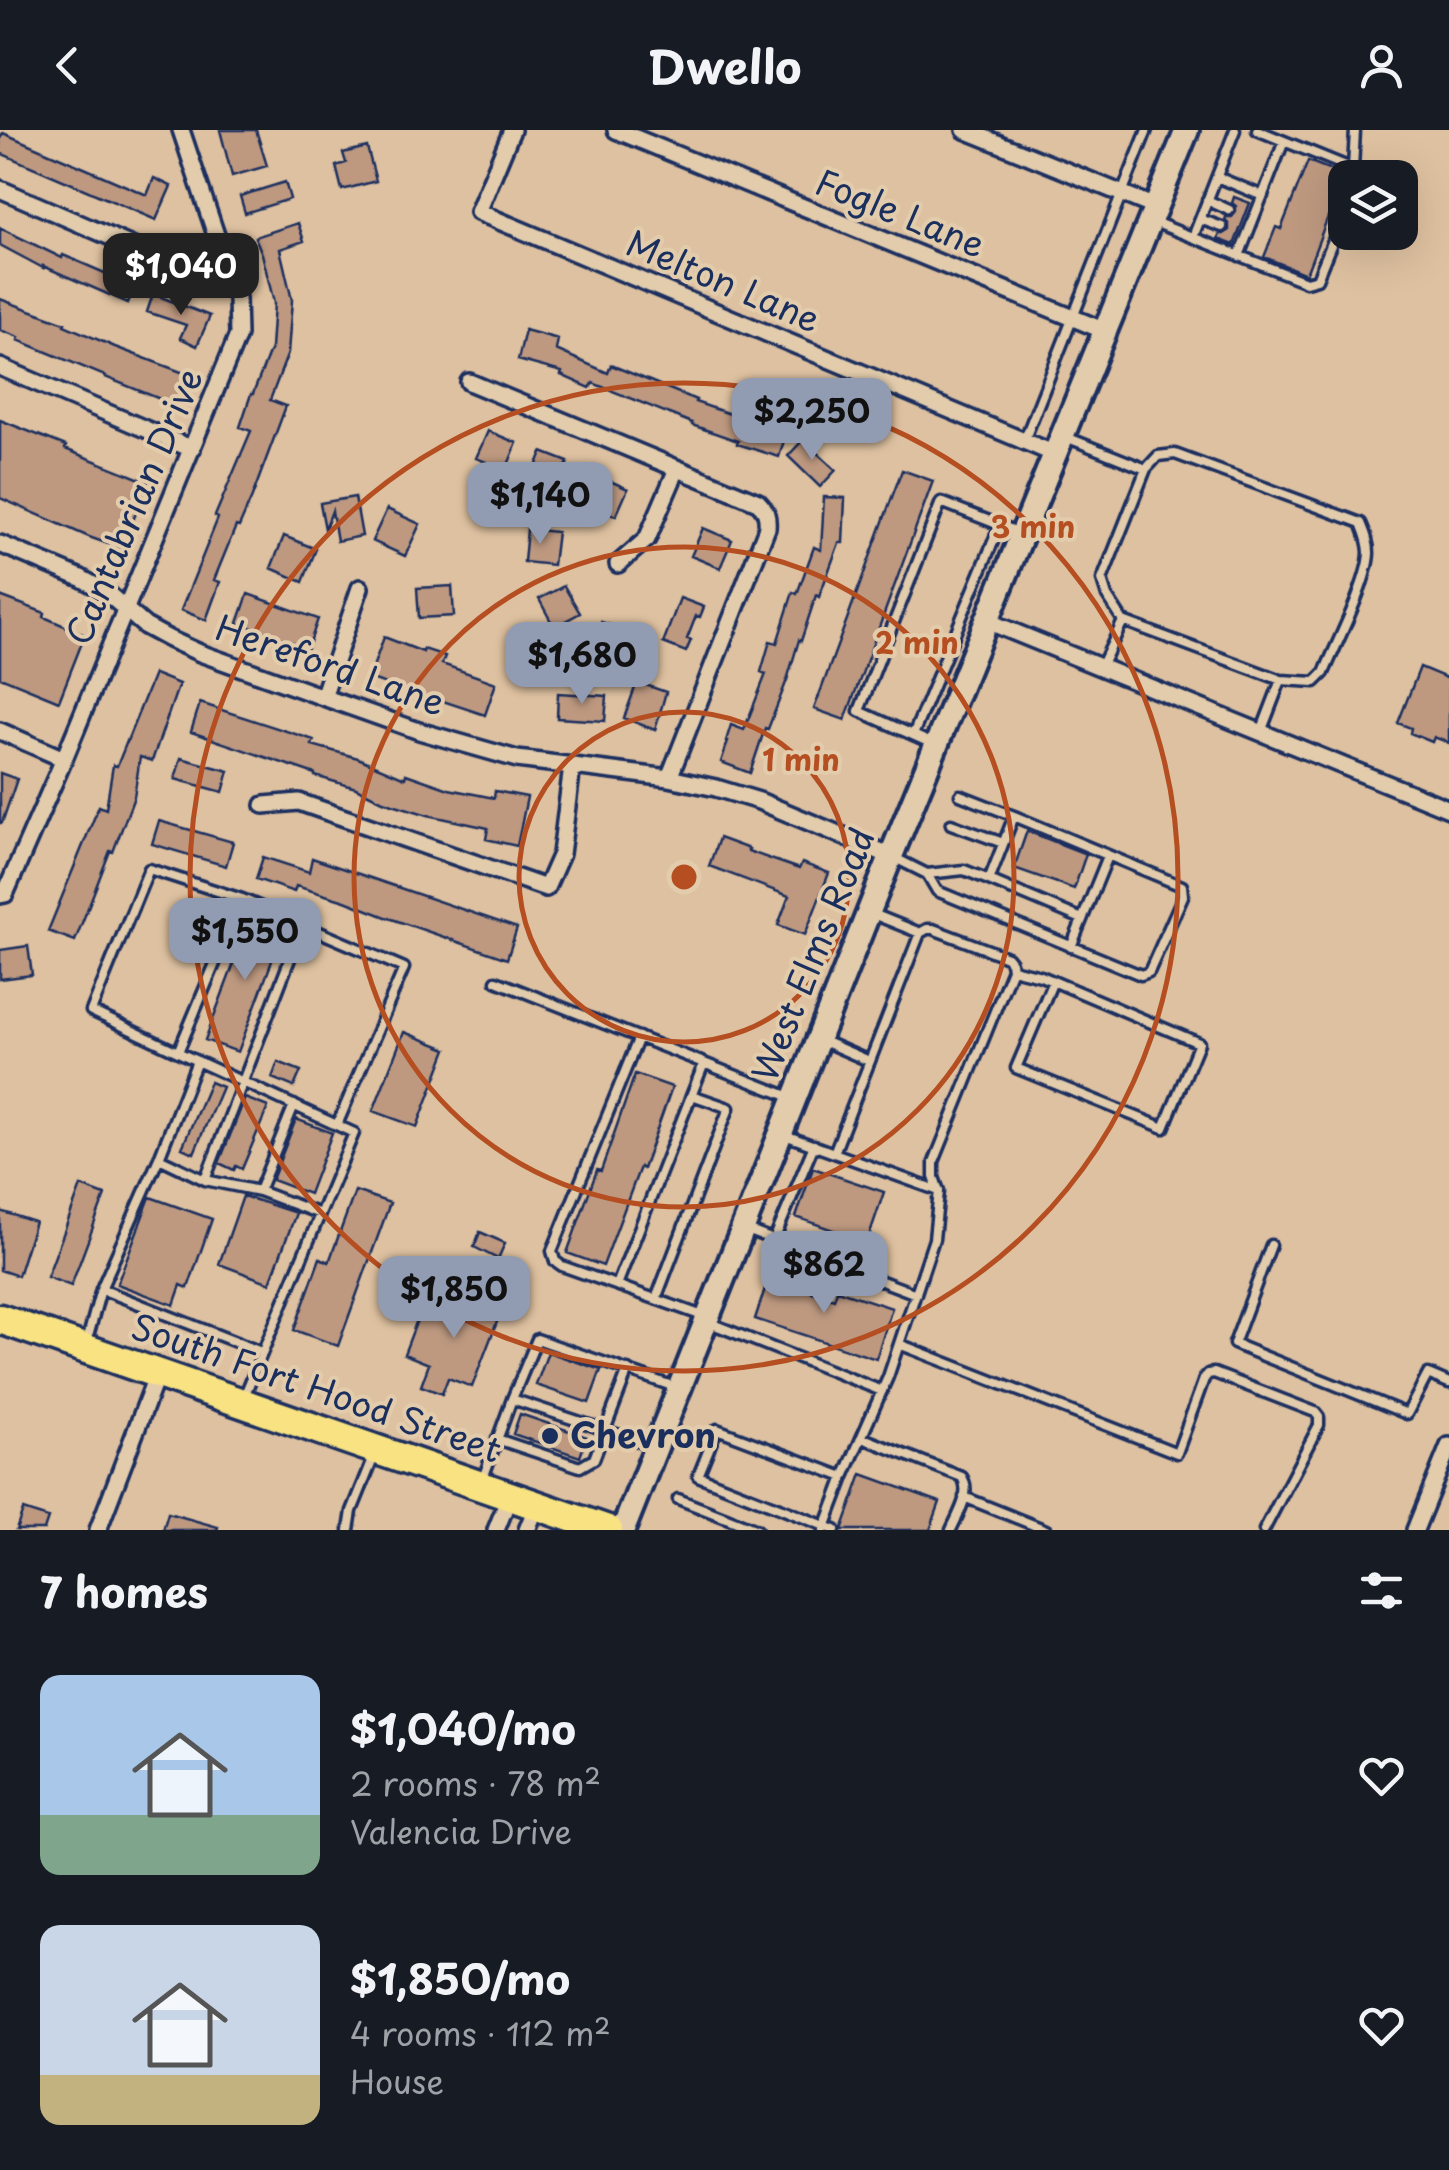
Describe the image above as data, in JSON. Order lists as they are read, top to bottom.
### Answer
{
  "streets": {
    "highway": ["South Fort Hood Street"],
    "main road": ["West Elms Road"],
    "street": [
      "Fogle Lane",
      "Melton Lane",
      "Cantabrian Drive",
      "Hereford Lane"
    ]
  },
  "crossings": [
    ["Fogle Lane", "West Elms Road"],
    ["Melton Lane", "West Elms Road"],
    ["Cantabrian Drive", "Hereford Lane"],
    ["Hereford Lane", "West Elms Road"]
  ],
  "places": ["Chevron"],
  "page": {
    "header": "Dwello",
    "price": [
      "$1,040",
      "$2,250",
      "$1,140",
      "$1,680",
      "$1,550",
      "$862",
      "$1,850"
    ],
    "heading": "7 homes",
    "list": [
      {
        "name": "$1,040/mo",
        "note": "2 rooms · 78 m² · Valencia Drive"
      },
      {
        "name": "$1,850/mo",
        "note": "4 rooms · 112 m² · House"
      }
    ]
  },
  "rings": ["3 min", "2 min", "1 min"]
}
